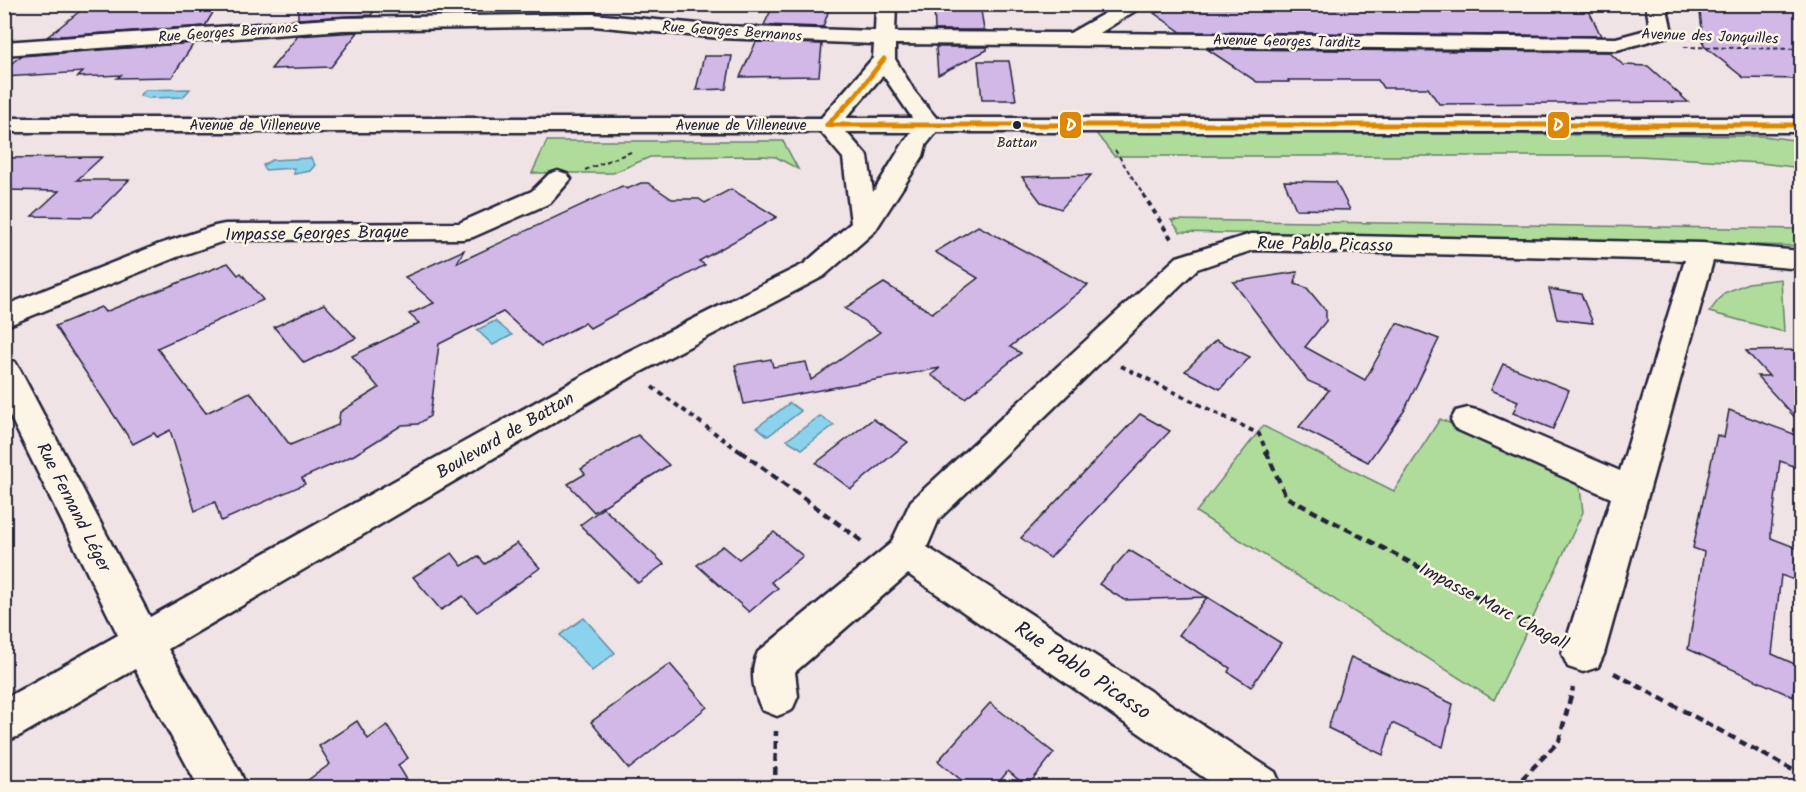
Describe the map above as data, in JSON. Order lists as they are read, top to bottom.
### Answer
{
  "streets": {
    "street": [
      "Rue Georges Bernanos",
      "Avenue Georges Tarditz",
      "Avenue de Villeneuve",
      "Impasse Georges Braque",
      "Rue Pablo Picasso",
      "Boulevard de Battan",
      "Rue Fernand Léger",
      "Impasse Marc Chagall"
    ],
    "path": ["Avenue des Jonquilles"]
  },
  "crossings": [
    ["Rue Georges Bernanos", "Avenue Georges Tarditz"],
    ["Avenue de Villeneuve", "Boulevard de Battan"],
    ["Rue Pablo Picasso", "Impasse Marc Chagall"],
    ["Boulevard de Battan", "Rue Fernand Léger"]
  ],
  "places": ["Battan"],
  "lines": ["transit line D"]
}
